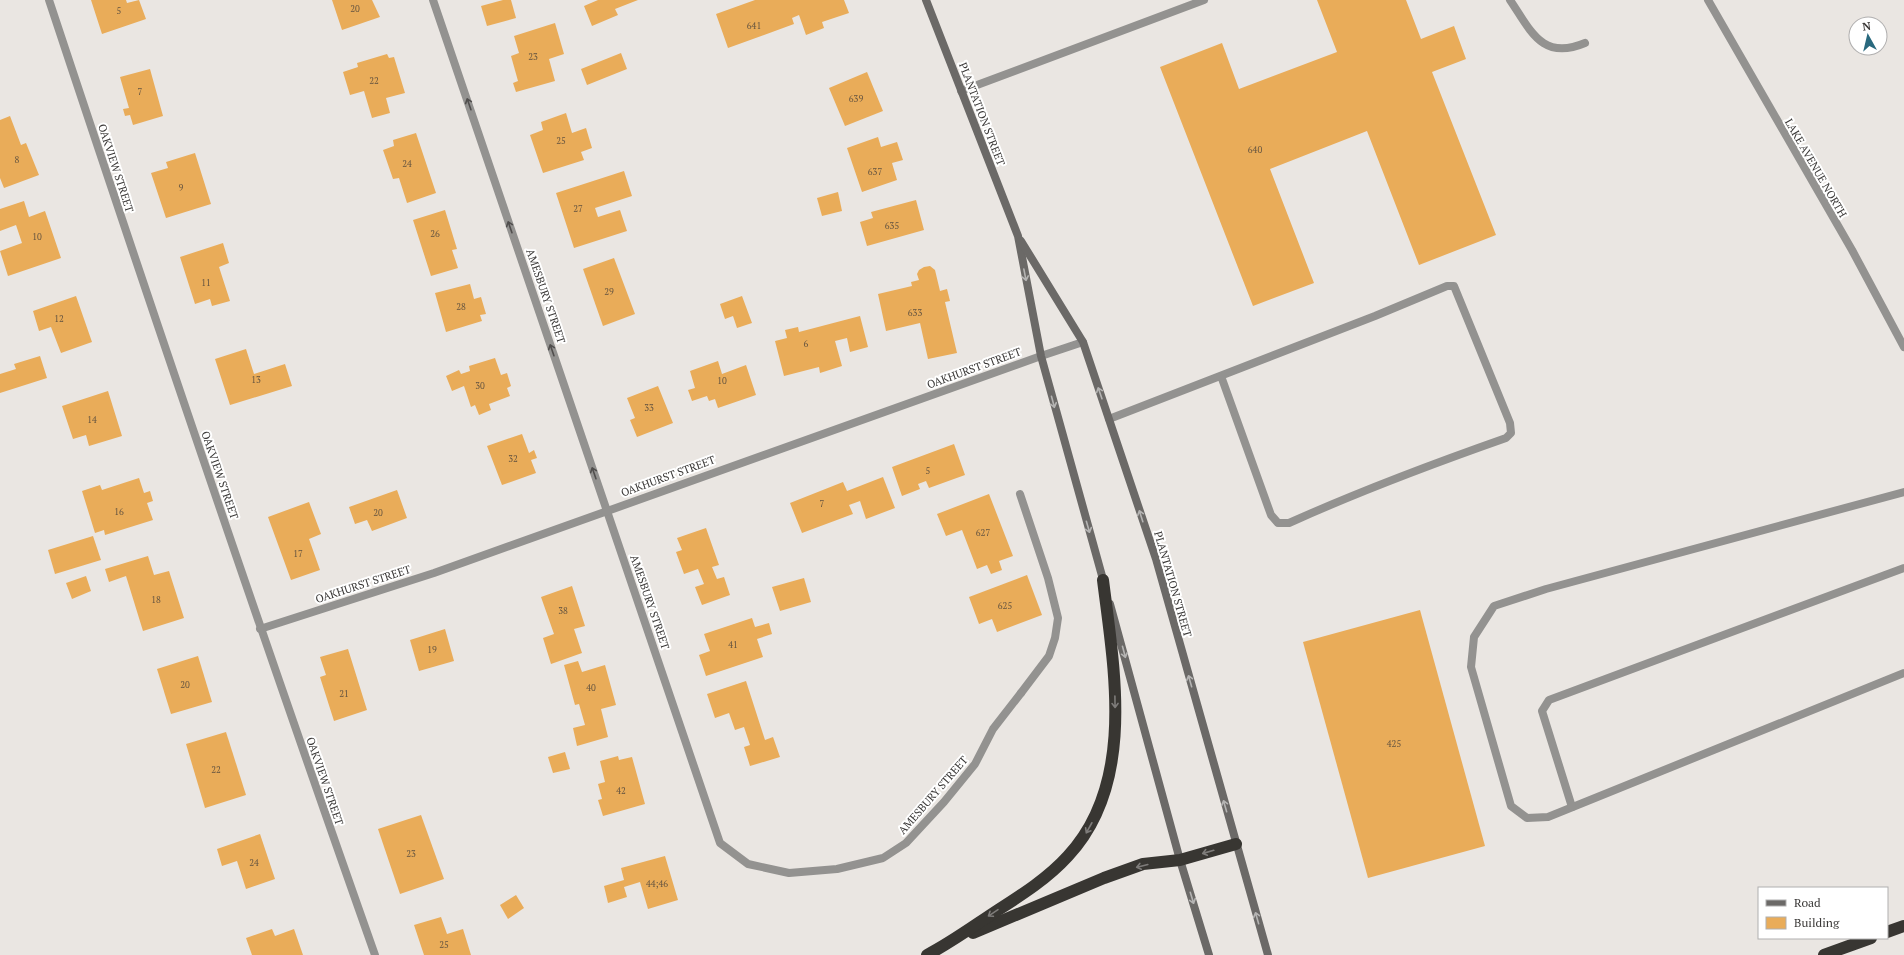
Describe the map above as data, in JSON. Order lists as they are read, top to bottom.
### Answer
{
  "streets": {
    "main road": ["PLANTATION STREET"],
    "street": [
      "OAKVIEW STREET",
      "LAKE AVENUE NORTH",
      "AMESBURY STREET",
      "OAKHURST STREET"
    ]
  },
  "crossings": [
    ["PLANTATION STREET", "OAKHURST STREET"],
    ["OAKVIEW STREET", "OAKHURST STREET"],
    ["AMESBURY STREET", "OAKHURST STREET"]
  ],
  "one_way": ["AMESBURY STREET"],
  "house_numbers": [
    "20",
    "5",
    "641",
    "23",
    "22",
    "7",
    "639",
    "25",
    "640",
    "8",
    "24",
    "637",
    "9",
    "27",
    "635",
    "26",
    "10",
    "11",
    "29",
    "28",
    "633",
    "12",
    "6",
    "13",
    "10",
    "30",
    "33",
    "14",
    "32",
    "5",
    "7",
    "16",
    "20",
    "627",
    "17",
    "18",
    "625",
    "38",
    "41",
    "19",
    "20",
    "40",
    "21",
    "425",
    "22",
    "42",
    "23",
    "24",
    "44;46",
    "25"
  ],
  "legend": ["Road", "Building"],
  "north": "top"
}
